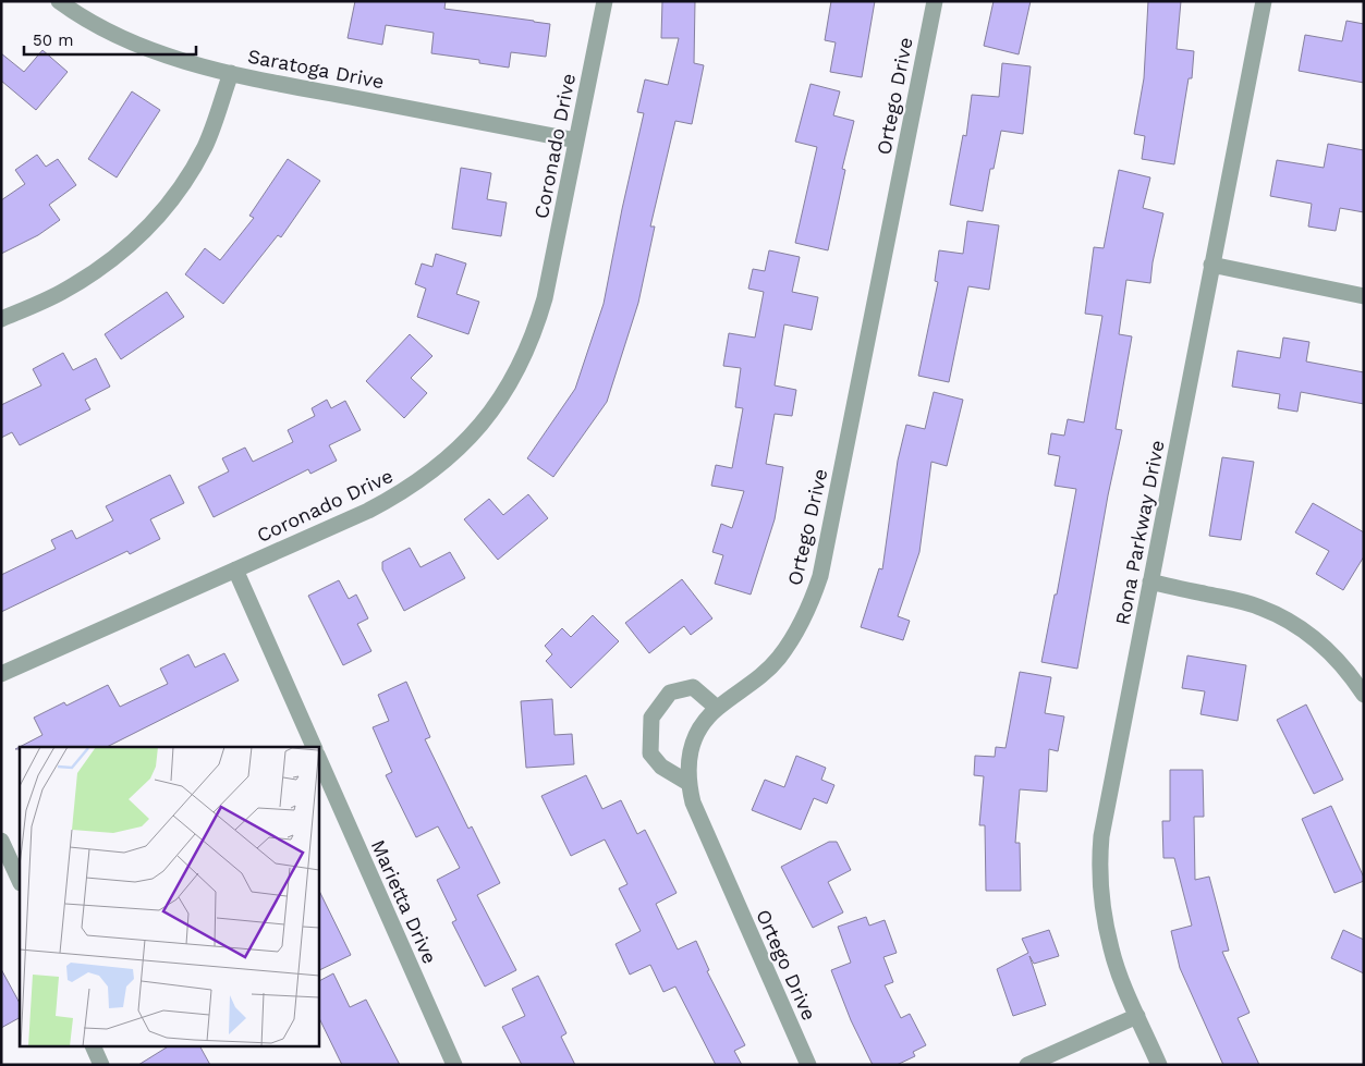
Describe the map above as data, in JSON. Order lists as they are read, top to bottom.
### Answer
{
  "streets": {
    "street": [
      "Saratoga Drive",
      "Ortego Drive",
      "Coronado Drive",
      "Rona Parkway Drive",
      "Marietta Drive"
    ]
  },
  "crossings": [
    ["Saratoga Drive", "Coronado Drive"]
  ],
  "scale_bar": "50 m"
}
